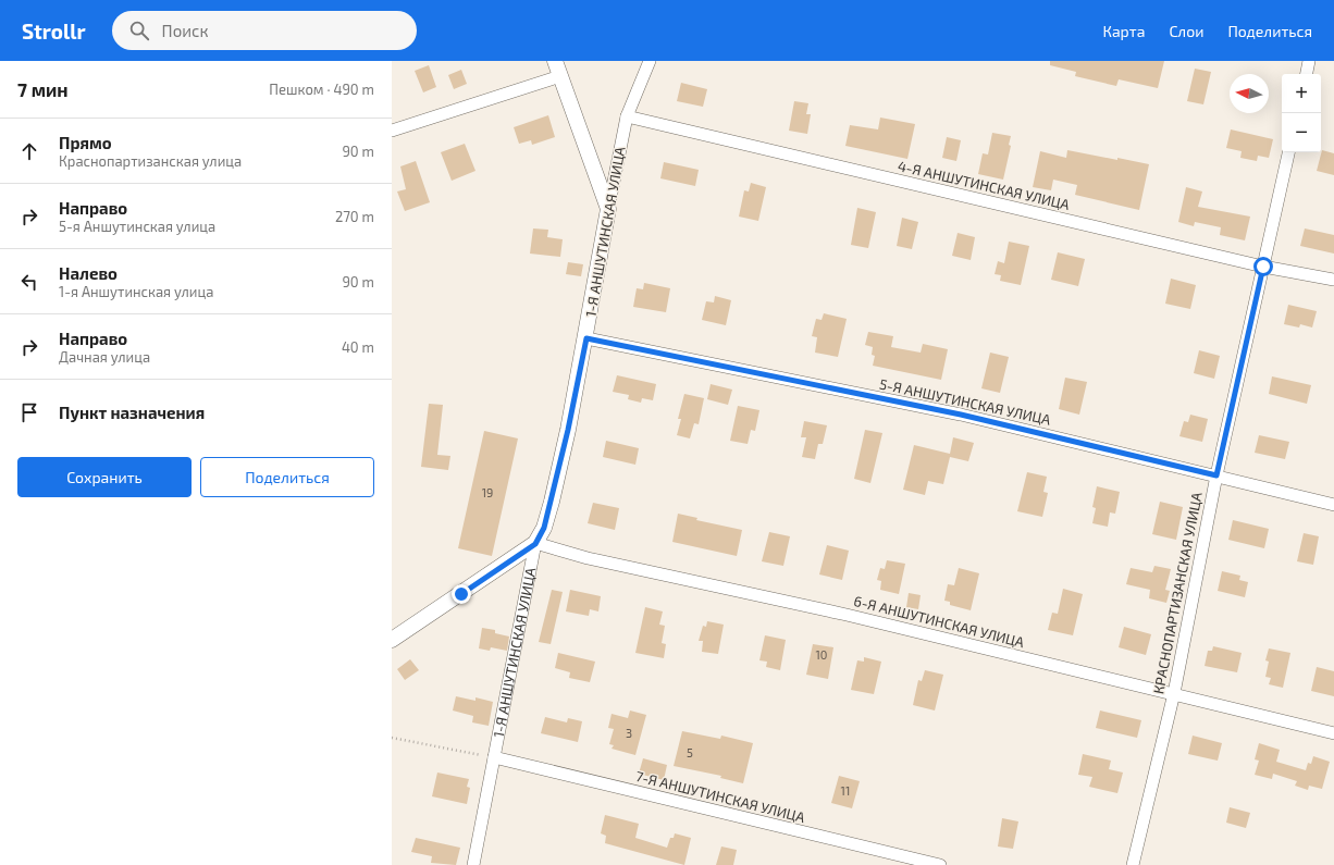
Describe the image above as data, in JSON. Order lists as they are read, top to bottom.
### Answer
{
  "streets": {
    "street": [
      "4-Я АНШУТИНСКАЯ УЛИЦА",
      "1-Я АНШУТИНСКАЯ УЛИЦА",
      "5-Я АНШУТИНСКАЯ УЛИЦА",
      "КРАСНОПАРТИЗАНСКАЯ УЛИЦА",
      "6-Я АНШУТИНСКАЯ УЛИЦА",
      "7-Я АНШУТИНСКАЯ УЛИЦА"
    ]
  },
  "crossings": [
    ["4-Я АНШУТИНСКАЯ УЛИЦА", "1-Я АНШУТИНСКАЯ УЛИЦА"],
    ["4-Я АНШУТИНСКАЯ УЛИЦА", "КРАСНОПАРТИЗАНСКАЯ УЛИЦА"],
    ["1-Я АНШУТИНСКАЯ УЛИЦА", "5-Я АНШУТИНСКАЯ УЛИЦА"],
    ["1-Я АНШУТИНСКАЯ УЛИЦА", "6-Я АНШУТИНСКАЯ УЛИЦА"],
    ["1-Я АНШУТИНСКАЯ УЛИЦА", "7-Я АНШУТИНСКАЯ УЛИЦА"],
    ["5-Я АНШУТИНСКАЯ УЛИЦА", "КРАСНОПАРТИЗАНСКАЯ УЛИЦА"],
    ["КРАСНОПАРТИЗАНСКАЯ УЛИЦА", "6-Я АНШУТИНСКАЯ УЛИЦА"]
  ],
  "house_numbers": [
    "19",
    "10",
    "3",
    "5",
    "11"
  ],
  "north": "left",
  "page": {
    "header": "Strollr",
    "search": "Поиск",
    "nav": ["Карта", "Слои", "Поделиться"],
    "heading": ["7 мин", "Пешком · 490 m"],
    "map_buttons": ["+", "−"],
    "list": [
      ["Прямо", "Краснопартизанская улица", "90 m"],
      ["Направо", "5-я Аншутинская улица", "270 m"],
      ["Налево", "1-я Аншутинская улица", "90 m"],
      ["Направо", "Дачная улица", "40 m"],
      "Пункт назначения"
    ],
    "buttons": ["Сохранить", "Поделиться"]
  }
}
